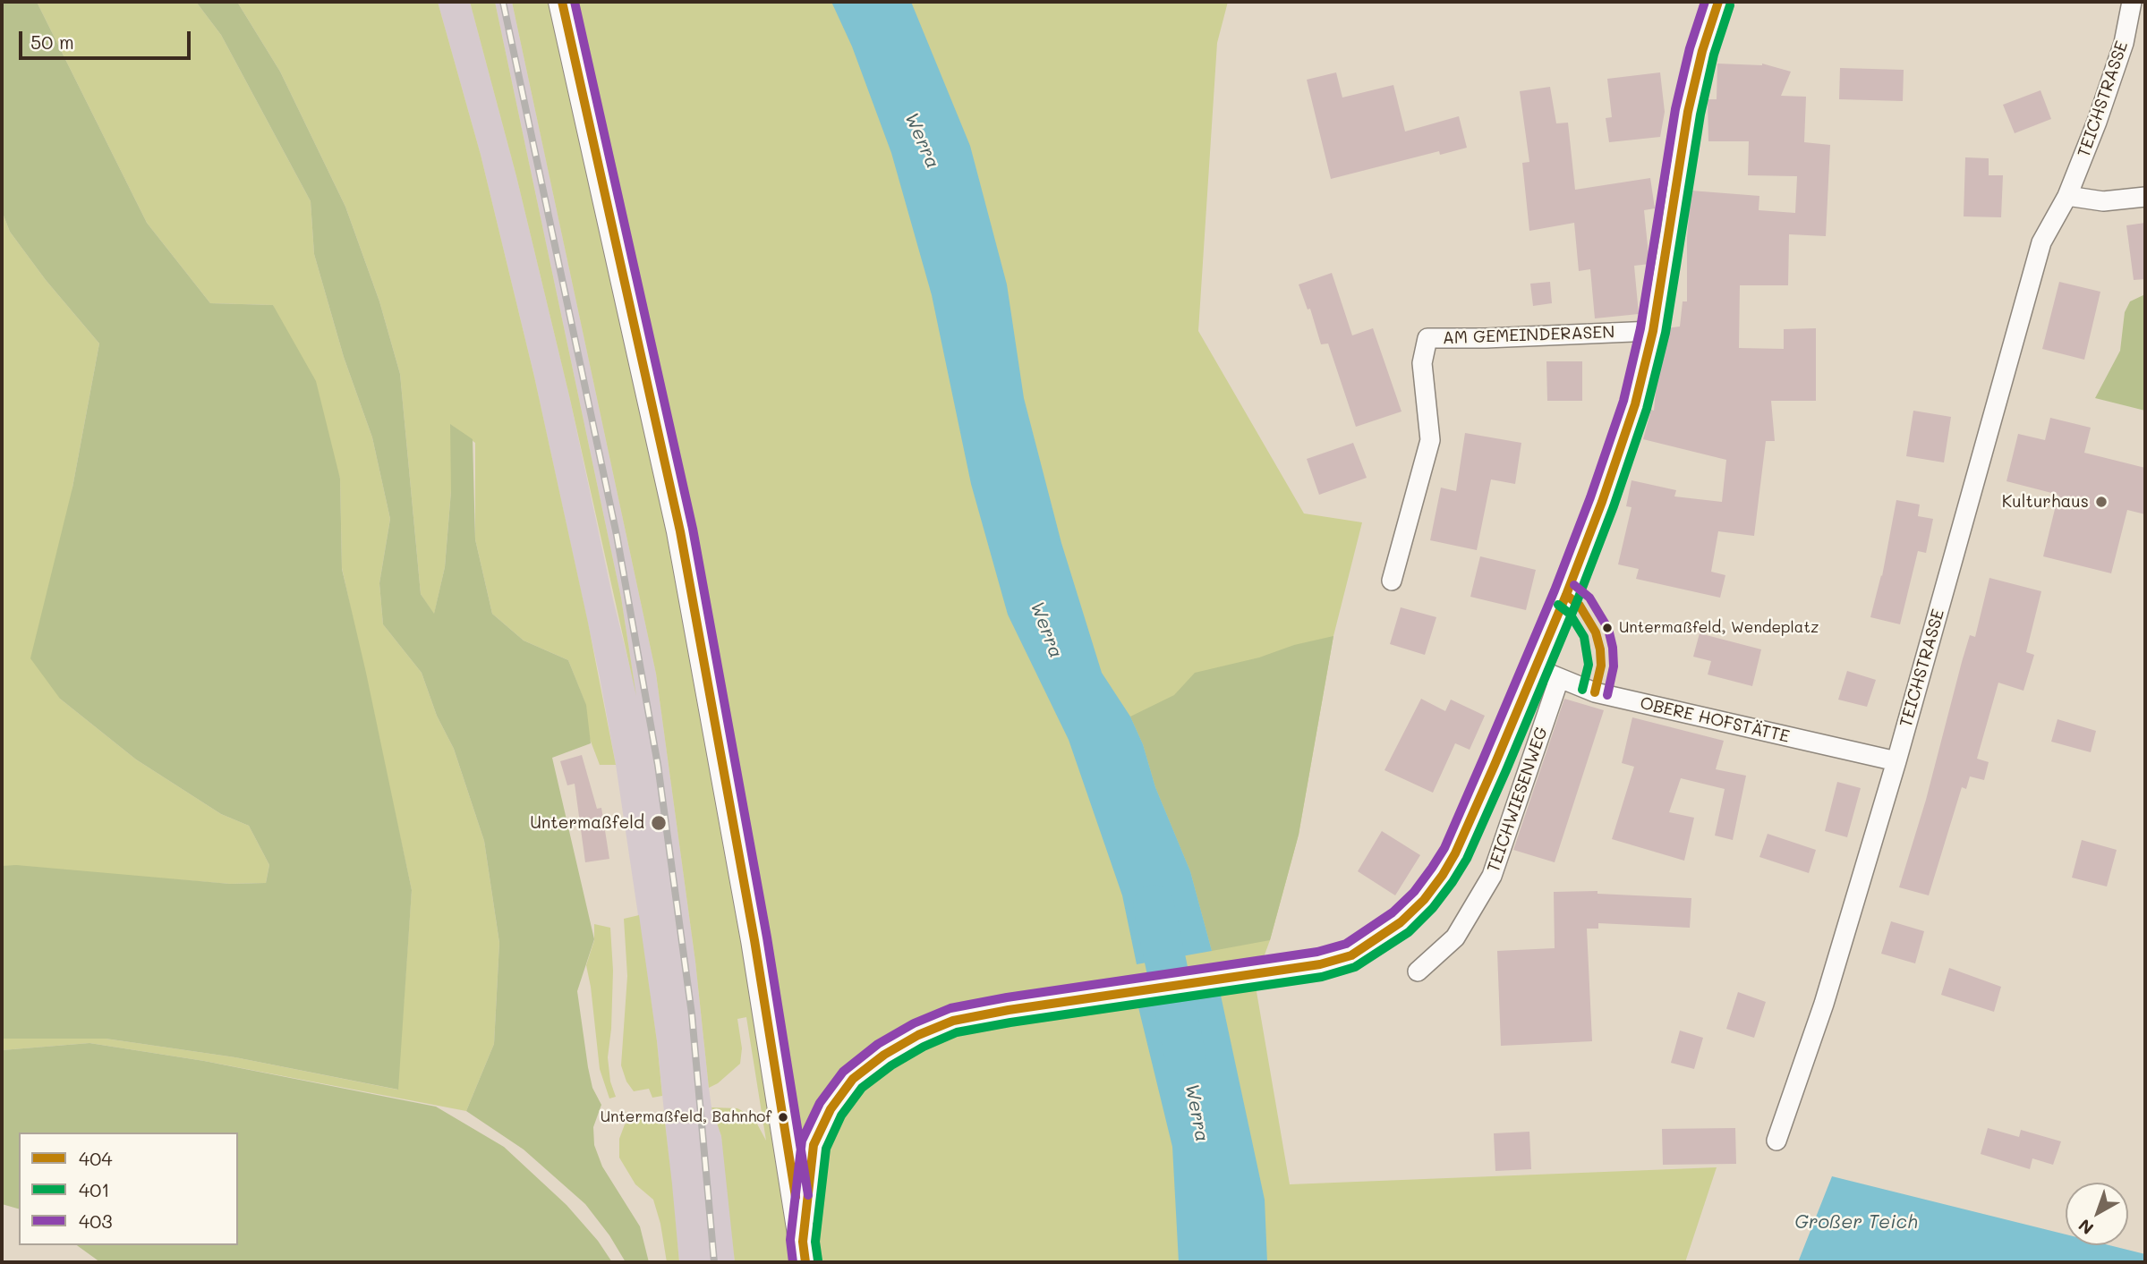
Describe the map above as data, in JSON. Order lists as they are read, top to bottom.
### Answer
{
  "streets": {
    "street": [
      "TEICHSTRASSE",
      "AM GEMEINDERASEN",
      "OBERE HOFSTÄTTE",
      "TEICHWIESENWEG"
    ]
  },
  "crossings": [
    ["TEICHSTRASSE", "OBERE HOFSTÄTTE"],
    ["OBERE HOFSTÄTTE", "TEICHWIESENWEG"]
  ],
  "water": ["Werra", "Großer Teich"],
  "places": [
    "Kulturhaus",
    "Untermaßfeld, Wendeplatz",
    "Untermaßfeld",
    "Untermaßfeld, Bahnhof"
  ],
  "lines": ["transit line 404", "transit line 403", "transit line 401"],
  "legend": ["404", "401", "403"],
  "scale_bar": "50 m",
  "north": "bottom left"
}
